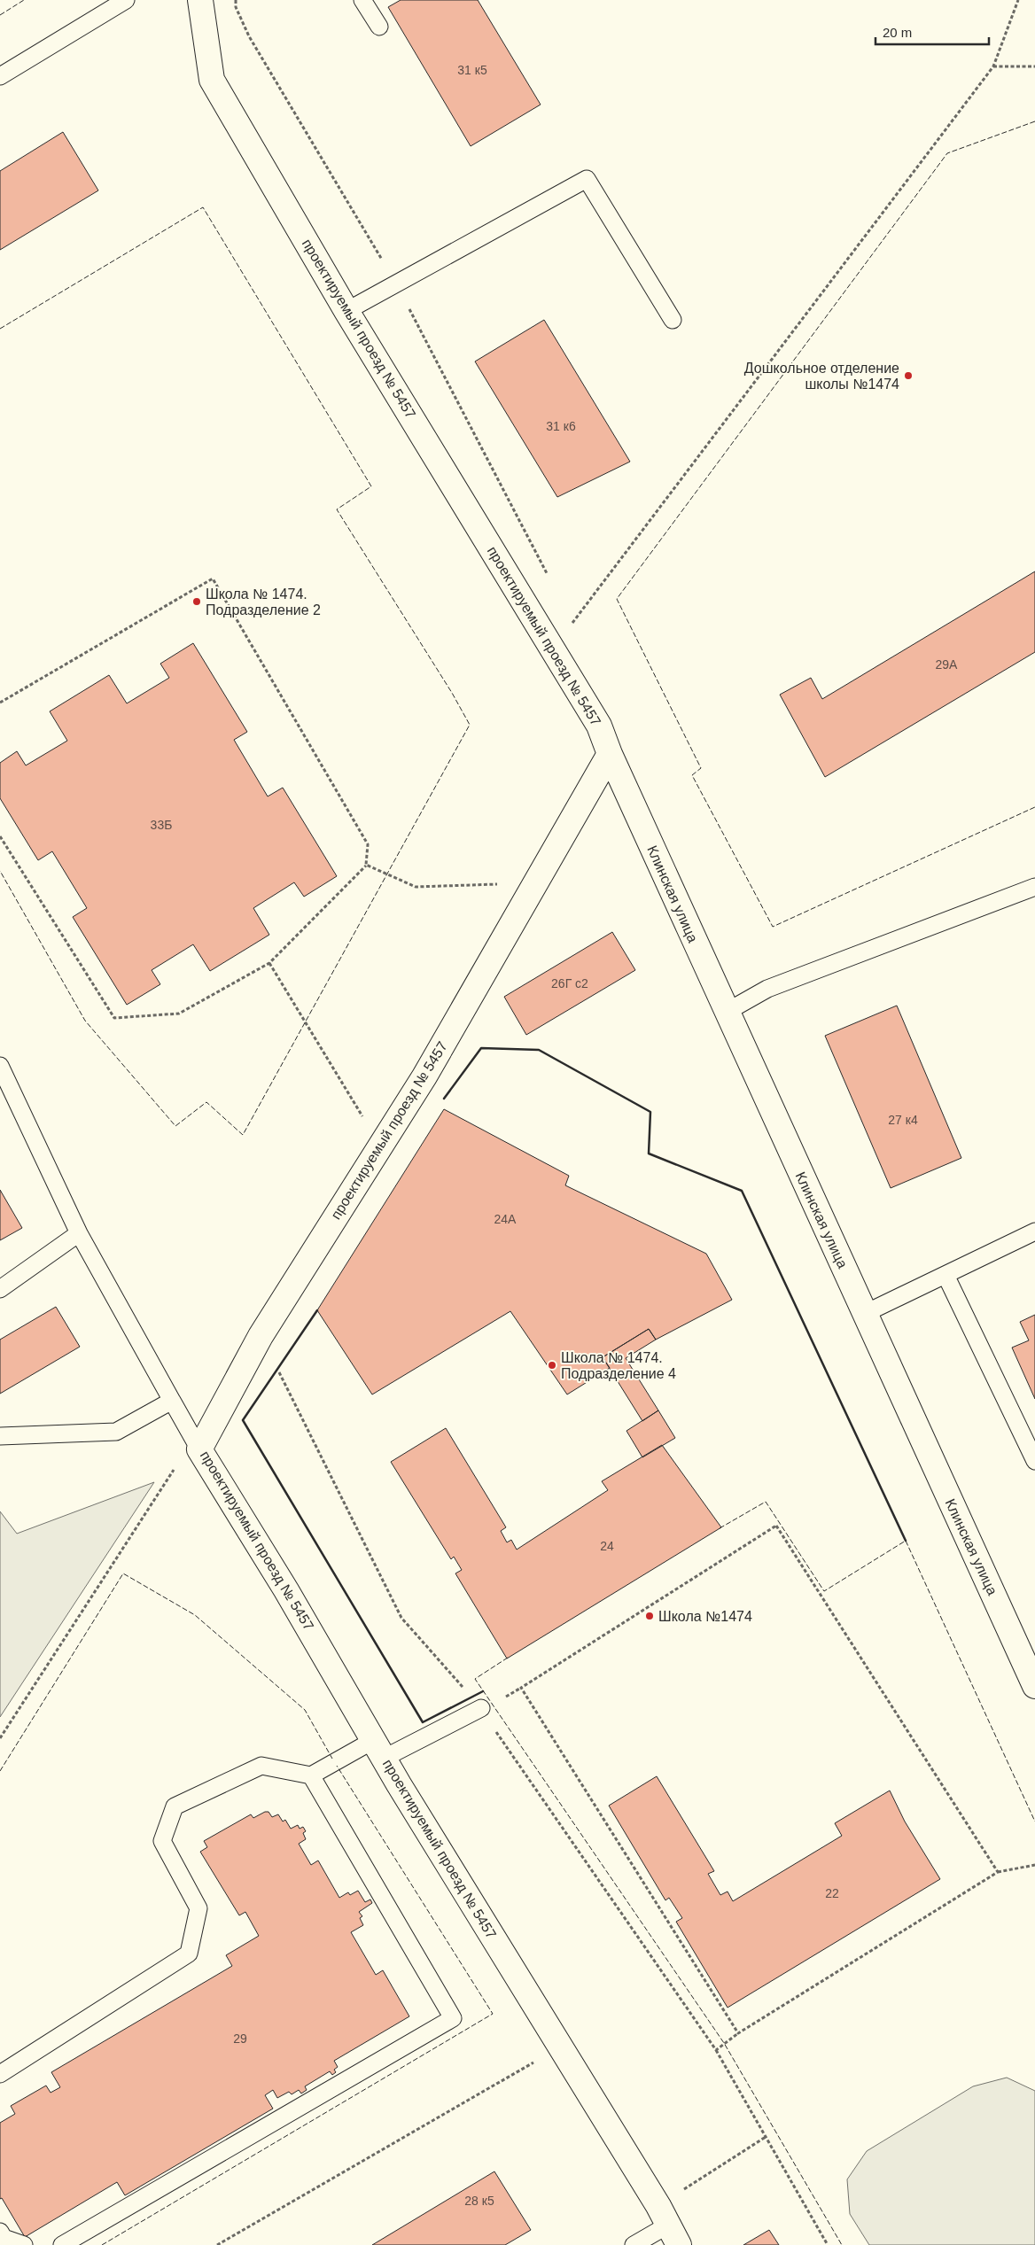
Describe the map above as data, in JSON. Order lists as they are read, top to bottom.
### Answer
{
  "streets": {
    "street": ["проектируемый проезд № 5457", "Клинская улица"]
  },
  "crossings": [
    ["проектируемый проезд № 5457", "Клинская улица"]
  ],
  "places": [
    "Дошкольное отделение школы №1474",
    "Школа № 1474. Подразделение 2",
    "Школа № 1474. Подразделение 4",
    "Школа №1474"
  ],
  "house_numbers": [
    "31 к5",
    "31 к6",
    "29А",
    "33Б",
    "26Г с2",
    "27 к4",
    "24А",
    "24",
    "22",
    "29",
    "28 к5"
  ],
  "scale_bar": "20 m"
}
